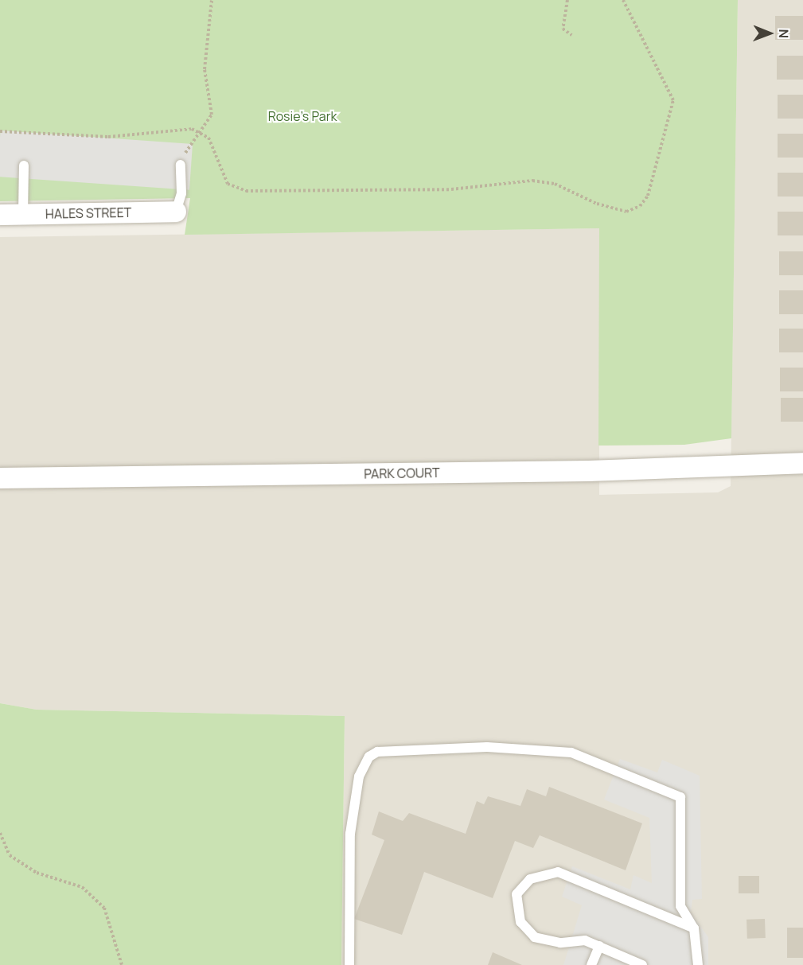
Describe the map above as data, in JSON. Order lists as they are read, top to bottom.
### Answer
{
  "streets": {
    "street": ["HALES STREET", "PARK COURT"]
  },
  "parks": ["Rosie's Park"],
  "north": "right"
}
